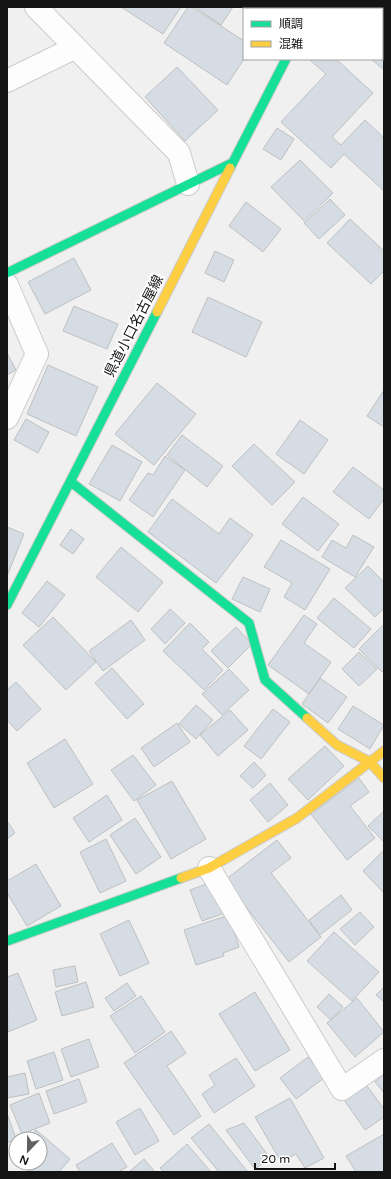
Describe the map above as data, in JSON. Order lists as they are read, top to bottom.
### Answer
{
  "streets": {
    "street": ["県道小口名古屋線"]
  },
  "legend": ["順調", "混雑"],
  "scale_bar": "20 m",
  "north": "bottom"
}
